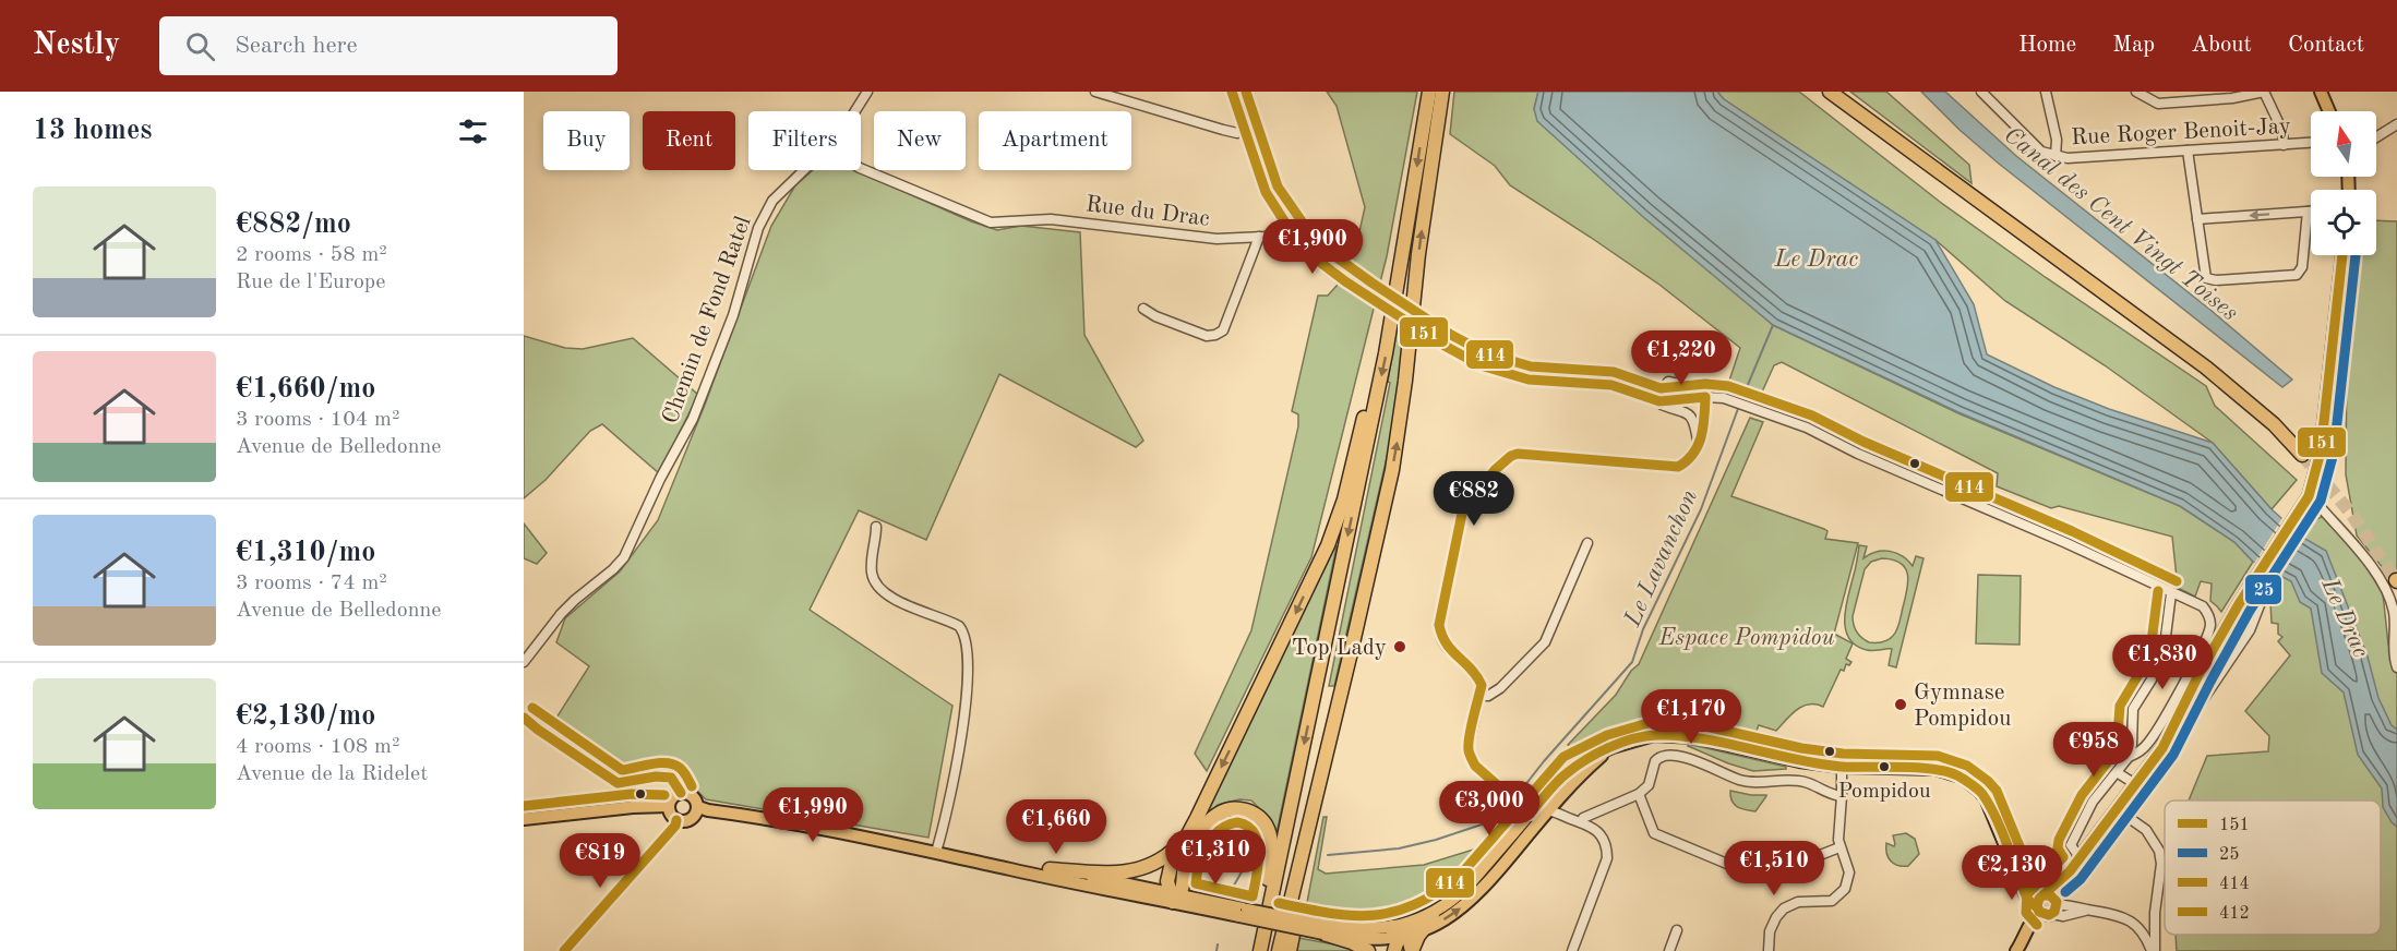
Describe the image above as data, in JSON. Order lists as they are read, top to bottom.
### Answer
{
  "streets": {
    "street": ["Rue Roger Benoit-Jay", "Rue du Drac", "Chemin de Fond Ratel"]
  },
  "water": ["Canal des Cent Vingt Toises", "Le Drac", "Le Lavanchon"],
  "parks": ["Espace Pompidou"],
  "places": ["Top Lady", "Gymnase Pompidou", "Pompidou"],
  "lines": [
    "transit line 151",
    "transit line 414",
    "transit line 25",
    "transit line 412"
  ],
  "legend": [
    "151",
    "25",
    "414",
    "412"
  ],
  "north": "top",
  "page": {
    "header": "Nestly",
    "search": "Search here",
    "nav": [
      "Home",
      "Map",
      "About",
      "Contact"
    ],
    "heading": "13 homes",
    "chip": [
      "Buy",
      "Rent",
      "Filters",
      "New",
      "Apartment"
    ],
    "list": [
      {
        "name": "€882/mo",
        "note": "2 rooms · 58 m² · Rue de l'Europe"
      },
      {
        "name": "€1,660/mo",
        "note": "3 rooms · 104 m² · Avenue de Belledonne"
      },
      {
        "name": "€1,310/mo",
        "note": "3 rooms · 74 m² · Avenue de Belledonne"
      },
      {
        "name": "€2,130/mo",
        "note": "4 rooms · 108 m² · Avenue de la Ridelet"
      }
    ],
    "price": [
      "€1,900",
      "€1,220",
      "€882",
      "€1,830",
      "€1,170",
      "€958",
      "€3,000",
      "€1,990",
      "€1,660",
      "€1,310",
      "€819",
      "€1,510",
      "€2,130"
    ]
  }
}
